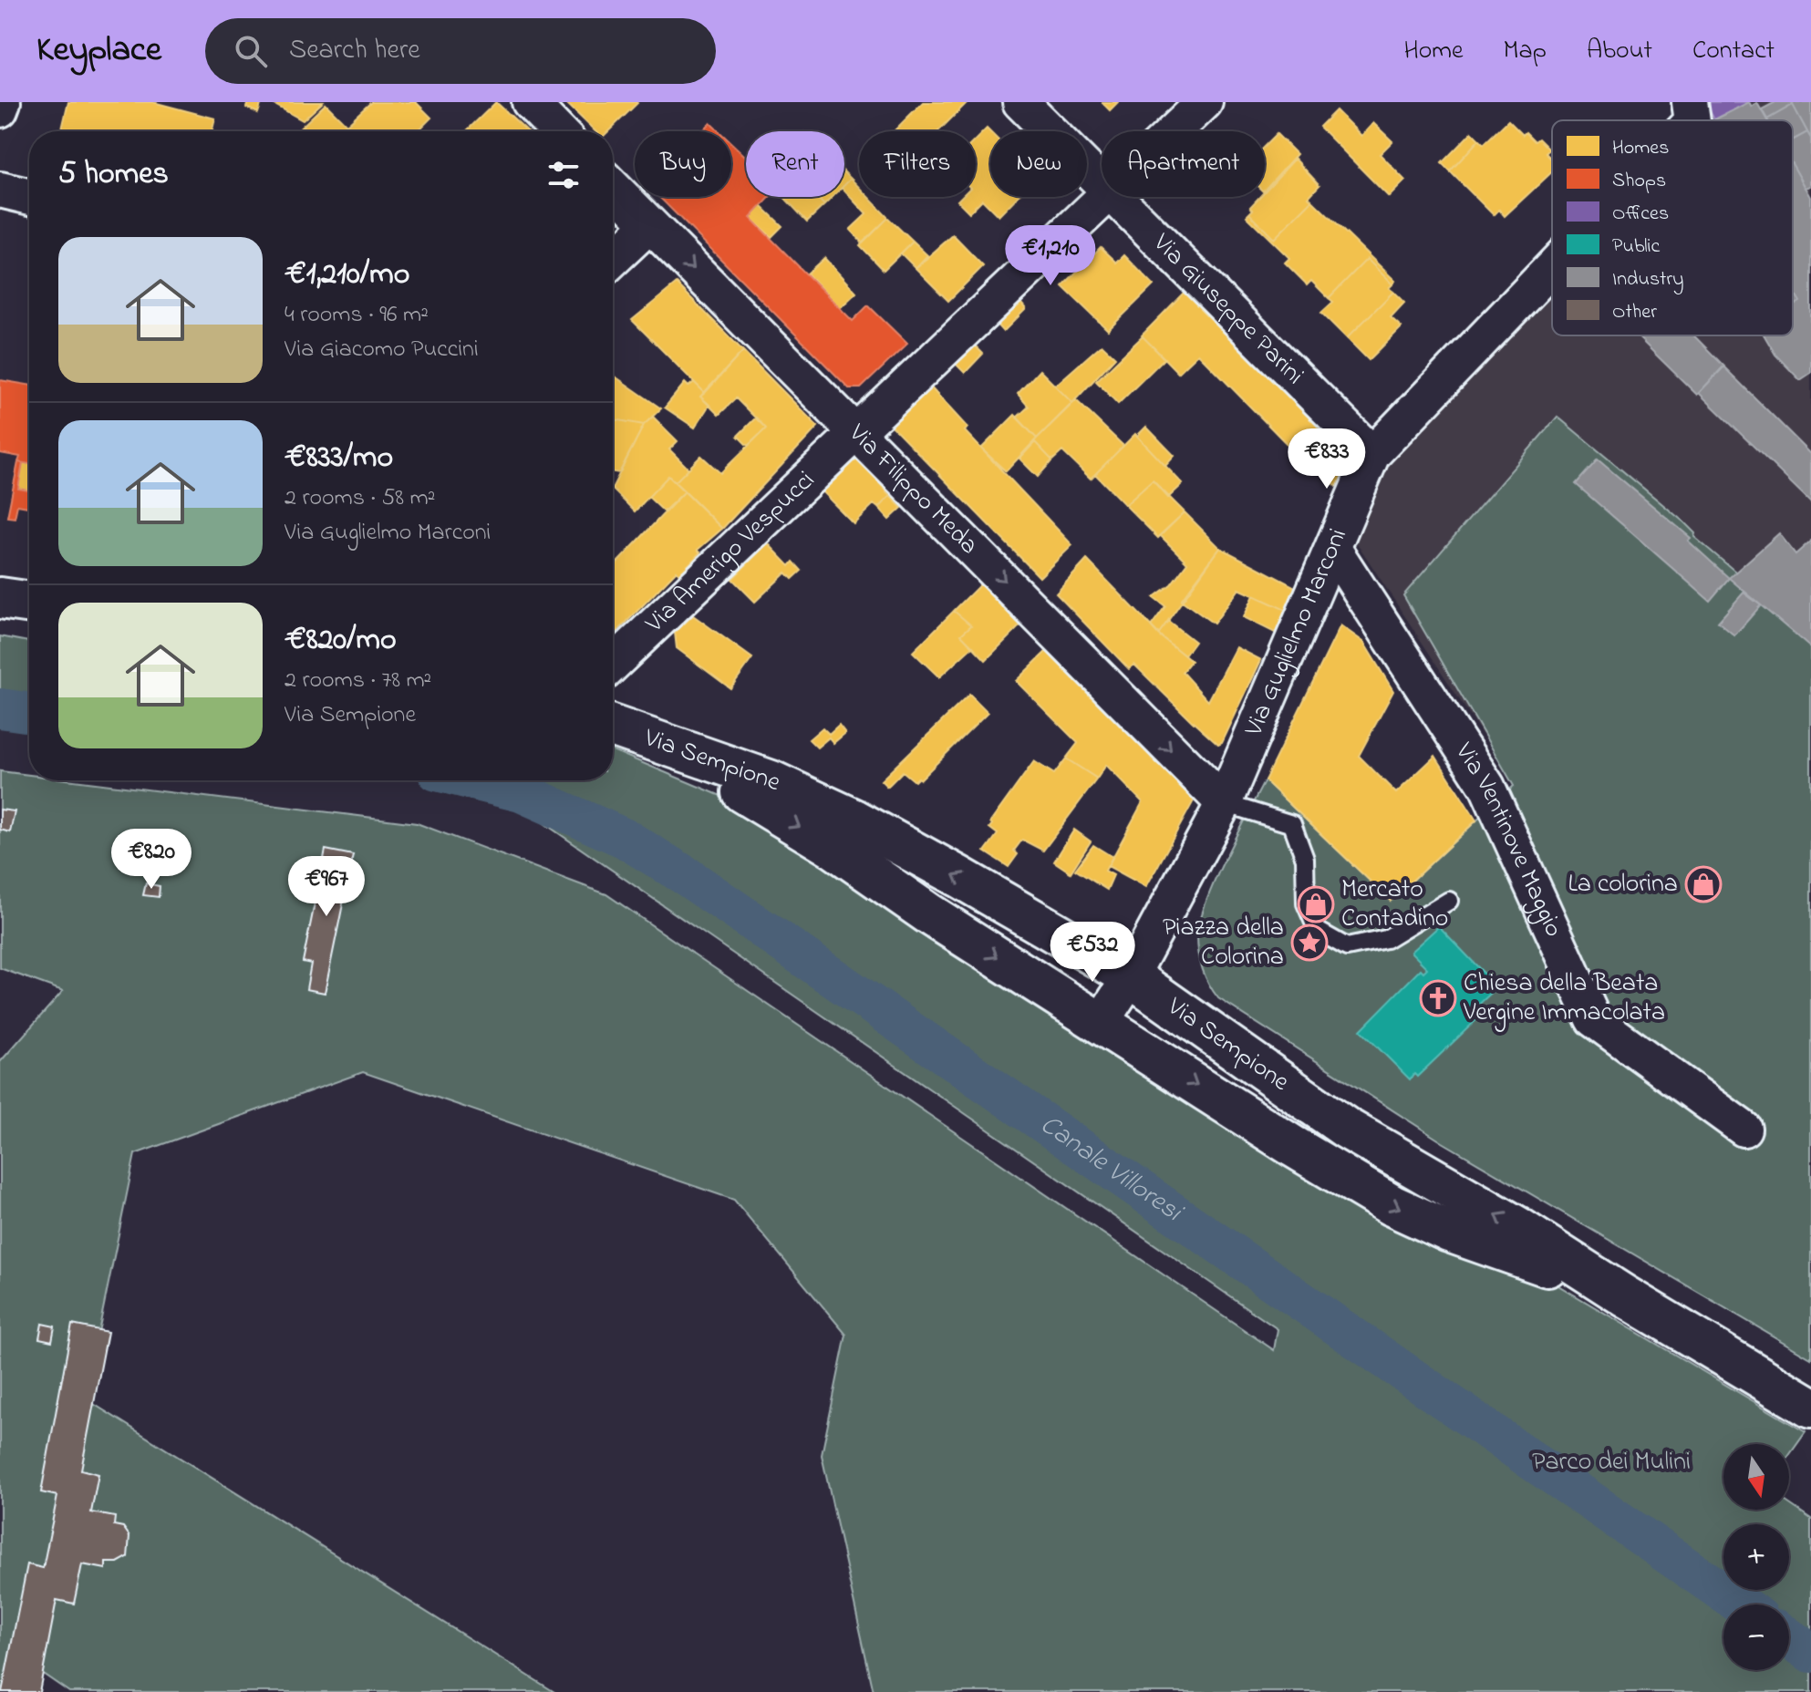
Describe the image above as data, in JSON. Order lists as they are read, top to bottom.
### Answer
{
  "streets": {
    "main road": ["Via Sempione"],
    "street": [
      "Via Giuseppe Parini",
      "Via Filippo Meda",
      "Via Amerigo Vespucci",
      "Via Guglielmo Marconi",
      "Via Ventinove Maggio"
    ]
  },
  "crossings": [
    ["Via Giuseppe Parini", "Via Guglielmo Marconi"],
    ["Via Filippo Meda", "Via Amerigo Vespucci"],
    ["Via Filippo Meda", "Via Guglielmo Marconi"],
    ["Via Guglielmo Marconi", "Via Sempione"],
    ["Via Guglielmo Marconi", "Via Ventinove Maggio"]
  ],
  "one_way": ["Via Filippo Meda"],
  "water": ["Canale Villoresi"],
  "parks": ["Parco dei Mulini"],
  "places": {
    "shop": ["La colorina", "Mercato Contadino"],
    "place": ["Piazza della Colorina"],
    "church": ["Chiesa della Beata Vergine Immacolata"]
  },
  "legend": [
    "Homes",
    "Shops",
    "Offices",
    "Public",
    "Industry",
    "Other"
  ],
  "north": "bottom",
  "page": {
    "header": "Keyplace",
    "search": "Search here",
    "nav": [
      "Home",
      "Map",
      "About",
      "Contact"
    ],
    "chip": [
      "Buy",
      "Rent",
      "Filters",
      "New",
      "Apartment"
    ],
    "heading": "5 homes",
    "list": [
      {
        "name": "€1,210/mo",
        "note": "4 rooms · 96 m² · Via Giacomo Puccini"
      },
      {
        "name": "€833/mo",
        "note": "2 rooms · 58 m² · Via Guglielmo Marconi"
      },
      {
        "name": "€820/mo",
        "note": "2 rooms · 78 m² · Via Sempione"
      }
    ],
    "price": [
      "€1,210",
      "€833",
      "€820",
      "€967",
      "€532"
    ],
    "map_buttons": ["+", "−"]
  }
}
